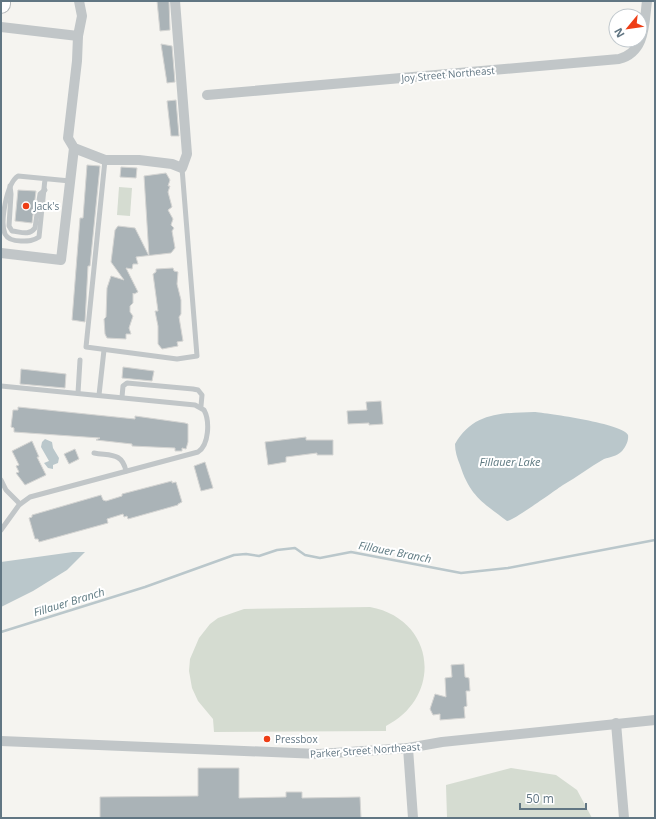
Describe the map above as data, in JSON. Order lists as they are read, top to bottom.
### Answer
{
  "streets": {
    "street": ["Joy Street Northeast", "Parker Street Northeast"]
  },
  "water": ["Fillauer Lake", "Fillauer Branch"],
  "places": ["Jack's", "Pressbox"],
  "scale_bar": "50 m",
  "north": "bottom left"
}
